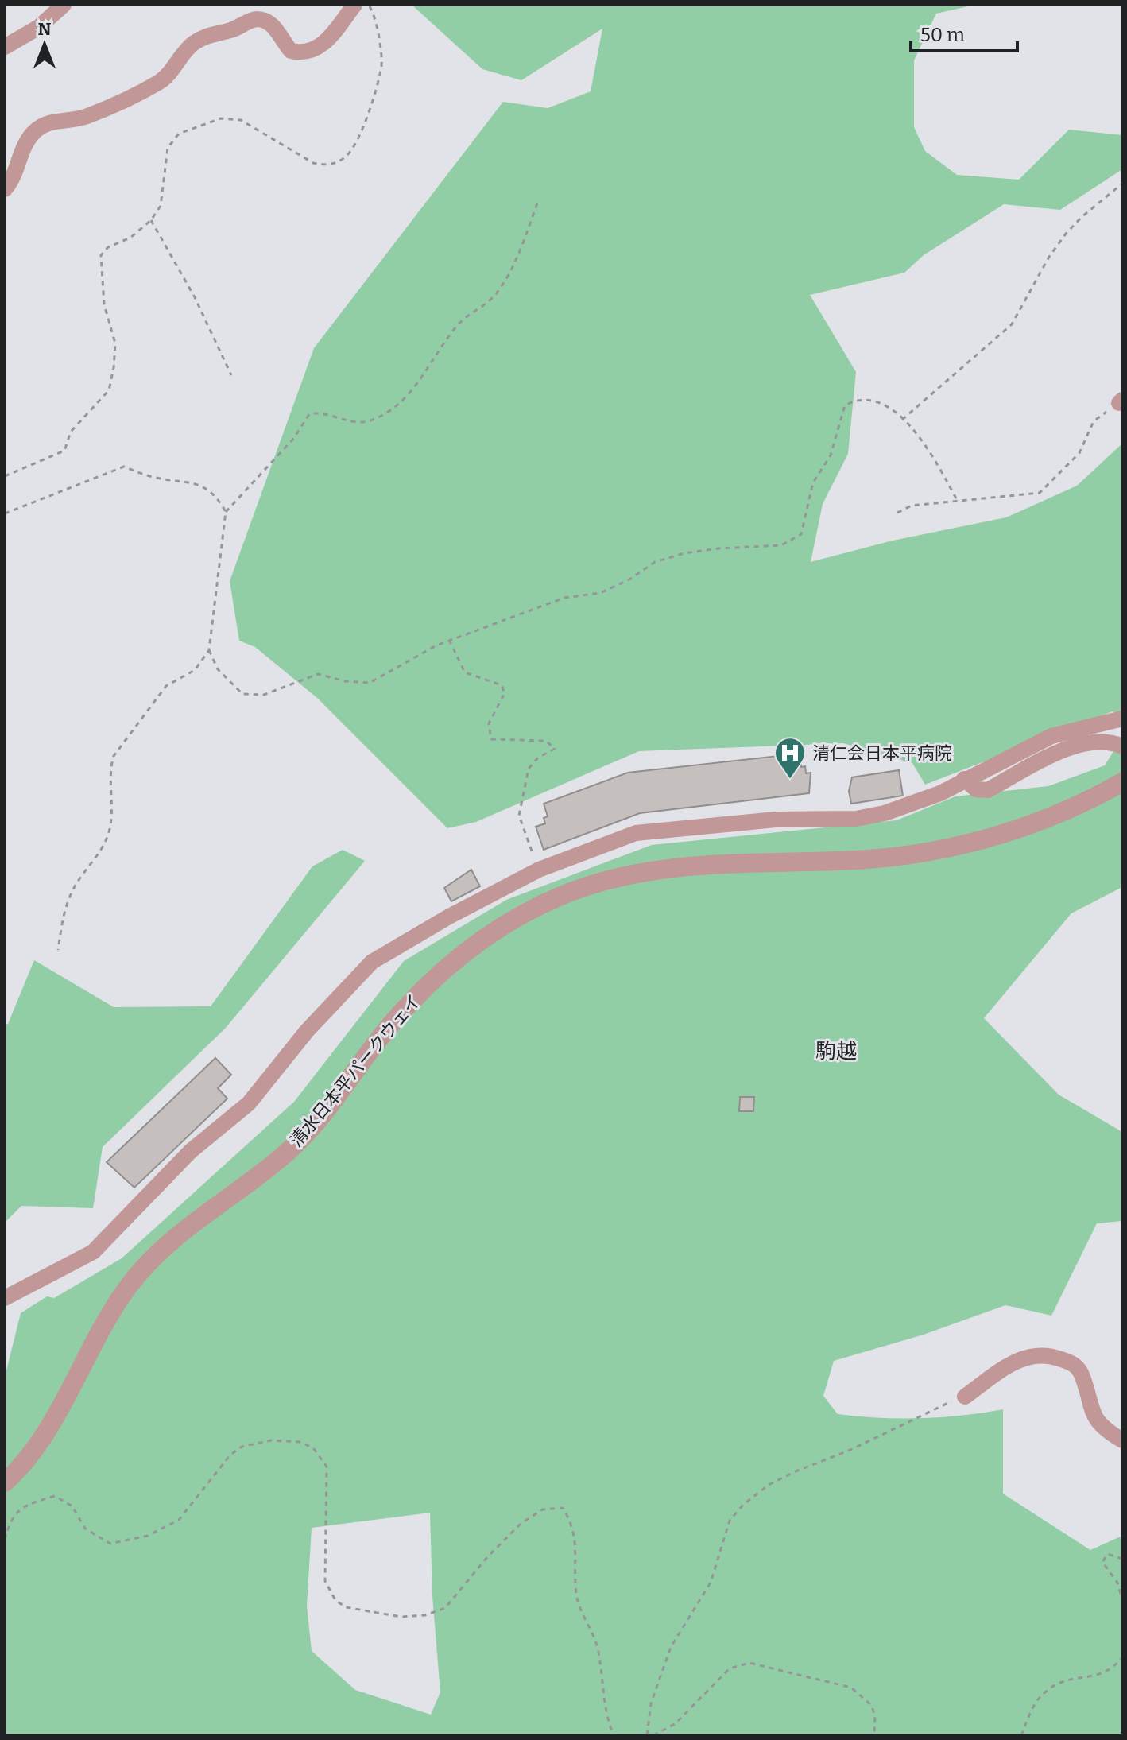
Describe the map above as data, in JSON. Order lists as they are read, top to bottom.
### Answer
{
  "streets": {
    "street": ["清水日本平パークウェイ"]
  },
  "districts": ["駒越"],
  "places": {
    "hospital": ["清仁会日本平病院"]
  },
  "scale_bar": "50 m",
  "north": "top"
}
